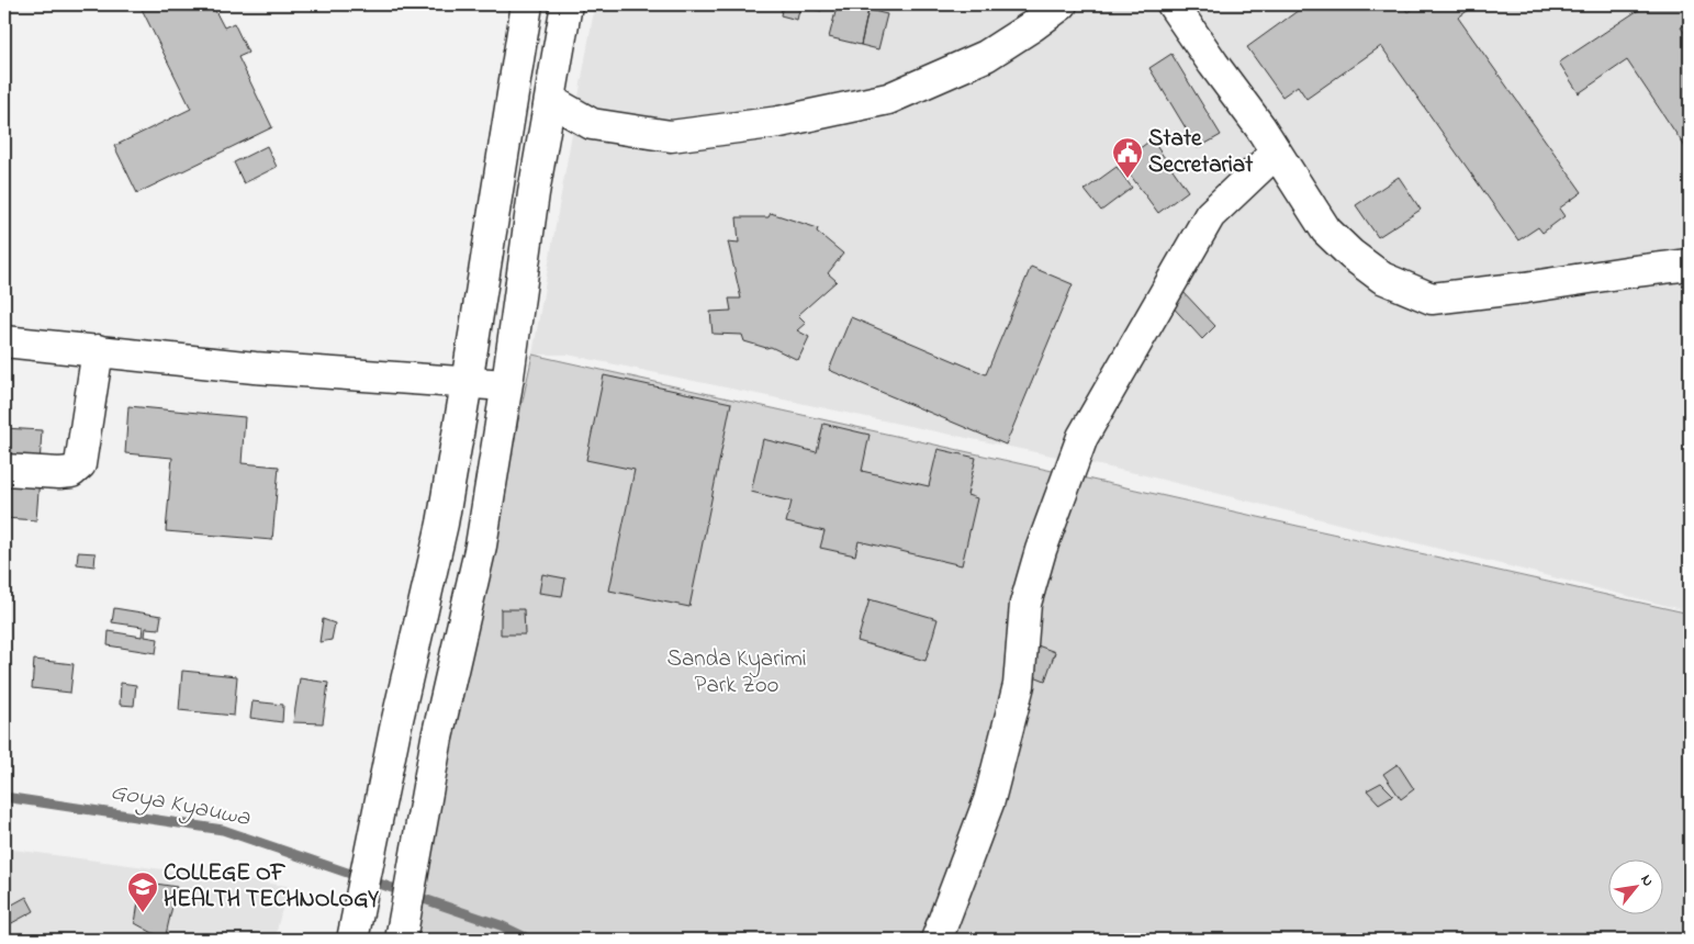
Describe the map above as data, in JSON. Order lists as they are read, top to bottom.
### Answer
{
  "water": ["Goya Kyauwa"],
  "parks": ["Sanda Kyarimi Park Zoo"],
  "places": {
    "public building": ["State Secretariat"],
    "school or university": ["COLLEGE OF HEALTH TECHNOLOGY"]
  },
  "north": "top right"
}
